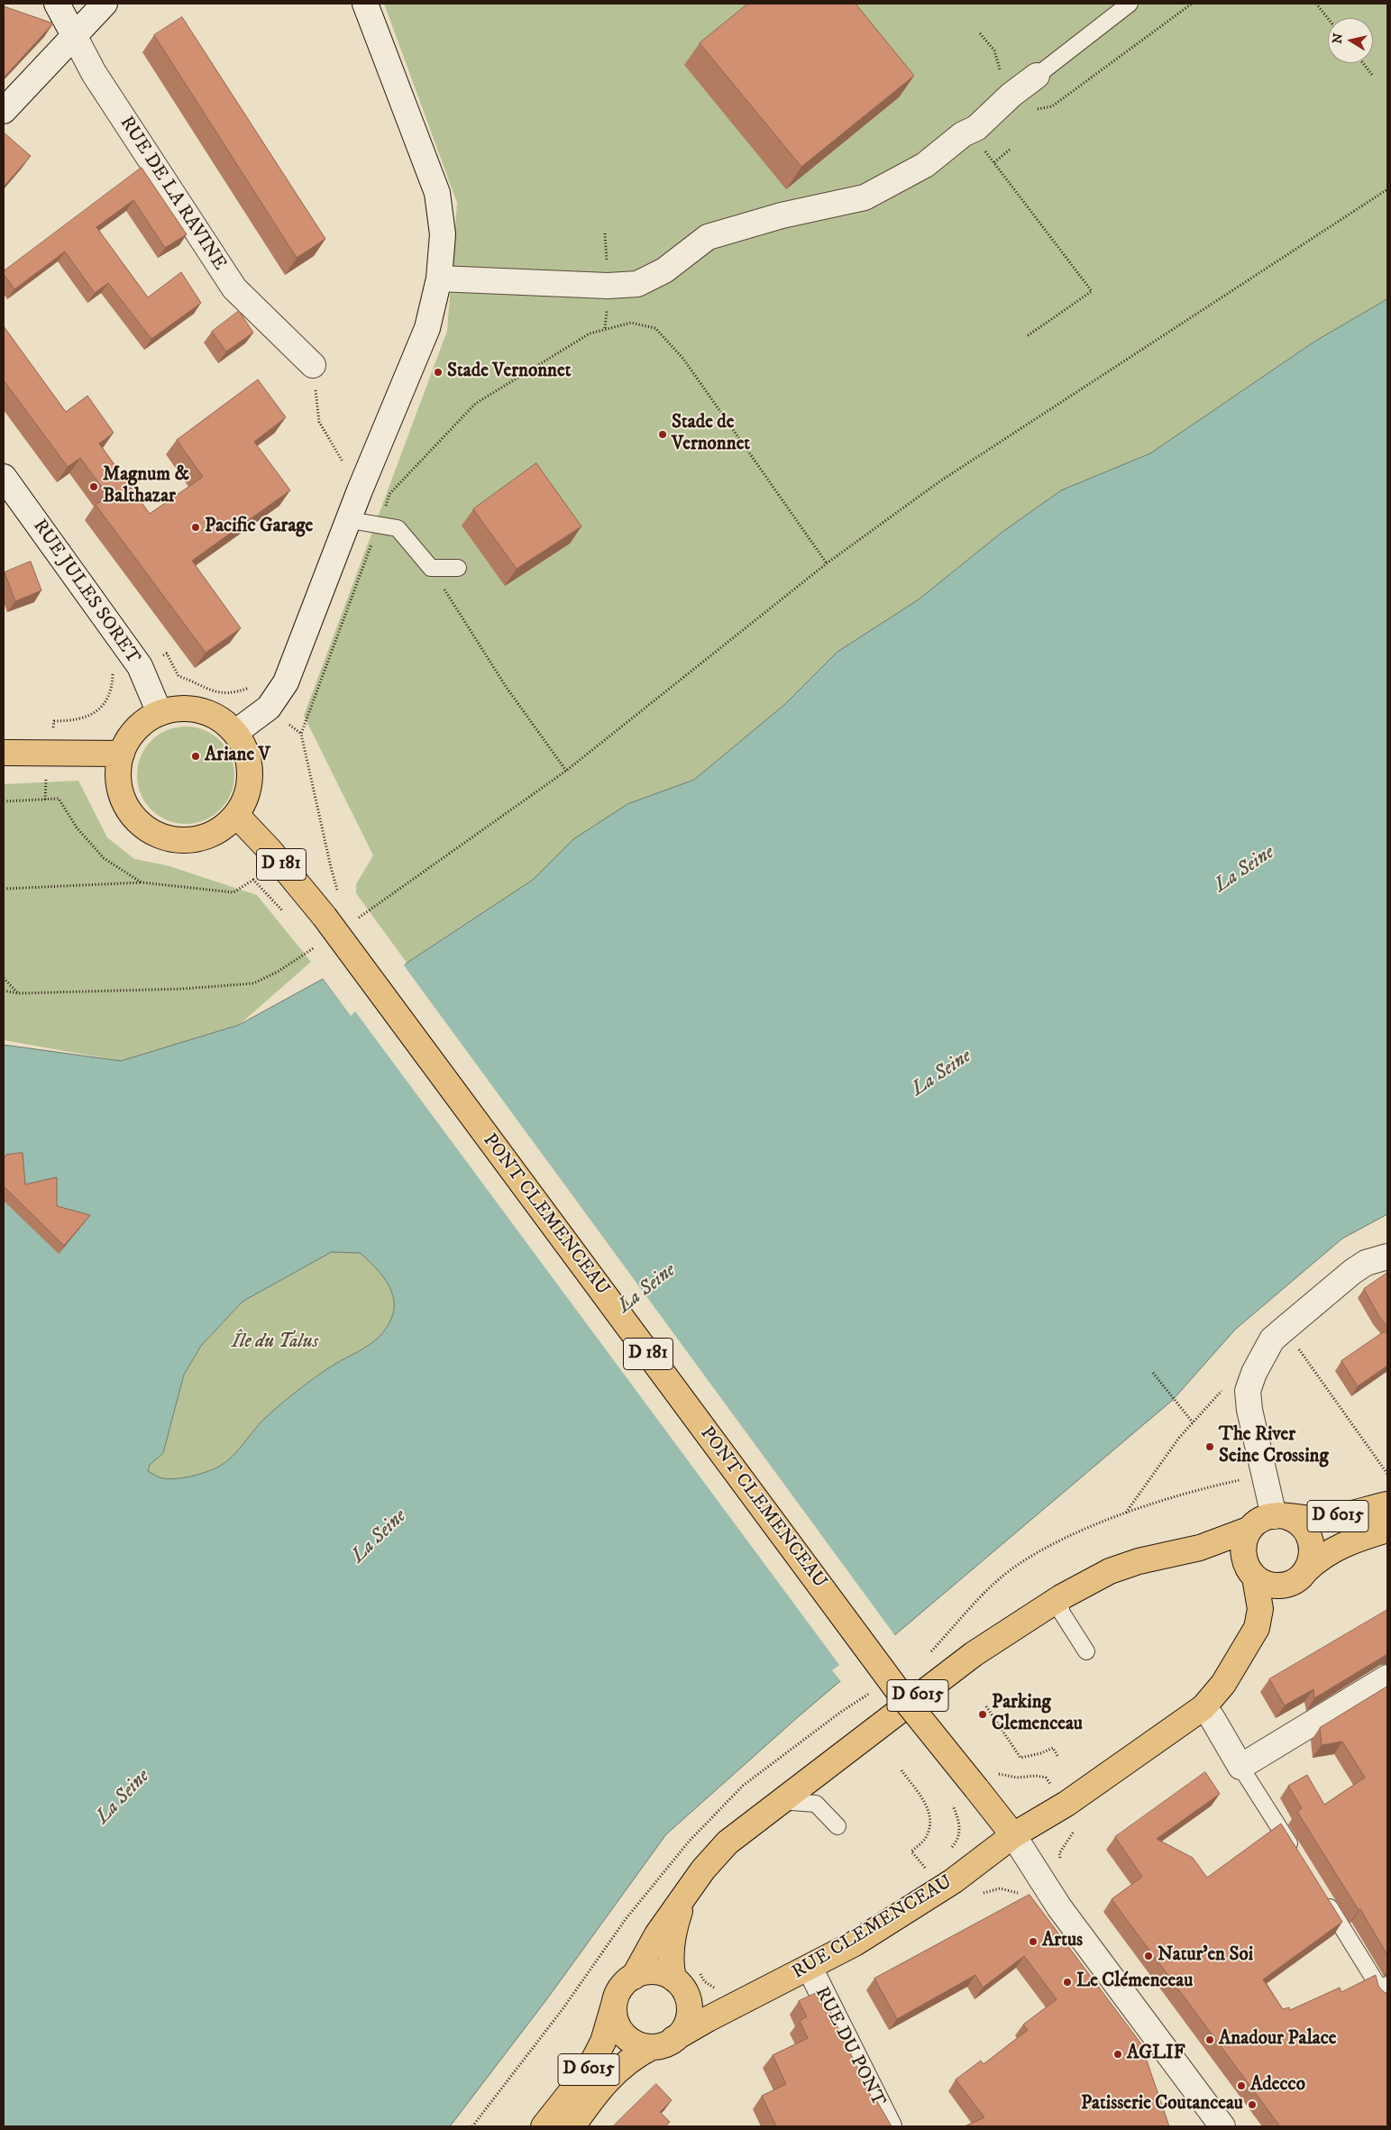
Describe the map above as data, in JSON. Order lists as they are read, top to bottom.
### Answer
{
  "streets": {
    "main road": [
      "D 181",
      "PONT CLEMENCEAU",
      "D 6015",
      "RUE CLEMENCEAU"
    ],
    "street": ["RUE DE LA RAVINE", "RUE JULES SORET", "RUE DU PONT"]
  },
  "crossings": [
    ["RUE JULES SORET", "PONT CLEMENCEAU"],
    ["D 181", "PONT CLEMENCEAU"],
    ["D 181", "RUE CLEMENCEAU"],
    ["PONT CLEMENCEAU", "RUE CLEMENCEAU"],
    ["D 6015", "RUE CLEMENCEAU"],
    ["RUE CLEMENCEAU", "RUE DU PONT"]
  ],
  "water": ["La Seine"],
  "parks": ["Île du Talus"],
  "places": [
    "Stade Vernonnet",
    "Stade de Vernonnet",
    "Magnum & Balthazar",
    "Pacific Garage",
    "Ariane V",
    "The River Seine Crossing",
    "Parking Clemenceau",
    "Artus",
    "Natur'en Soi",
    "Le Clémenceau",
    "Anadour Palace",
    "AGLIF",
    "Adecco",
    "Patisserie Coutanceau"
  ],
  "north": "left"
}
